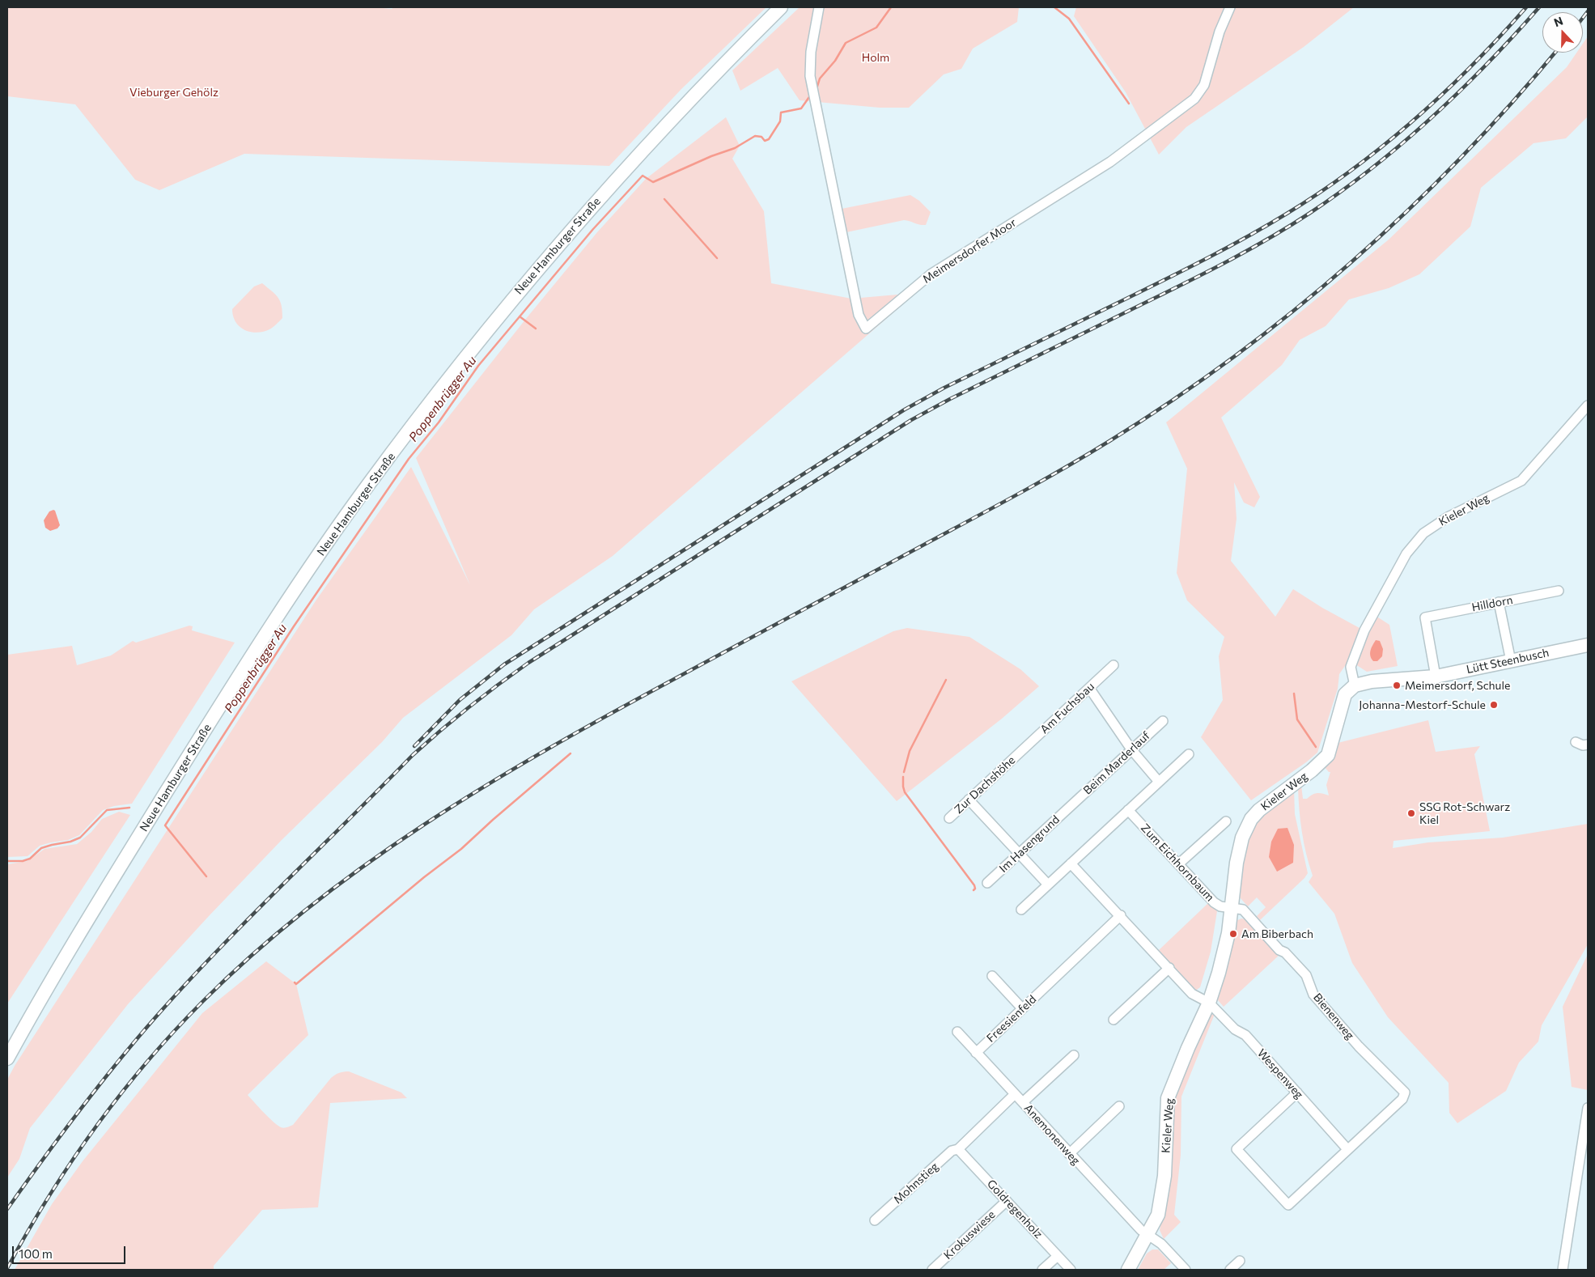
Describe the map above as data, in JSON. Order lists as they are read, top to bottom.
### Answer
{
  "streets": {
    "main road": ["Neue Hamburger Straße", "Kieler Weg", "Lütt Steenbusch"],
    "street": [
      "Meimersdorfer Moor",
      "Hilldorn",
      "Am Fuchsbau",
      "Beim Marderlauf",
      "Zur Dachshöhe",
      "Im Hasengrund",
      "Zum Eichhornbaum",
      "Bienenweg",
      "Freesienfeld",
      "Wespenweg",
      "Anemonenweg",
      "Mohnstieg",
      "Goldregenholz",
      "Krokuswiese"
    ]
  },
  "crossings": [
    ["Kieler Weg", "Lütt Steenbusch"],
    ["Kieler Weg", "Zum Eichhornbaum"],
    ["Kieler Weg", "Bienenweg"],
    ["Kieler Weg", "Wespenweg"],
    ["Kieler Weg", "Anemonenweg"],
    ["Hilldorn", "Lütt Steenbusch"],
    ["Am Fuchsbau", "Zur Dachshöhe"],
    ["Beim Marderlauf", "Im Hasengrund"],
    ["Zum Eichhornbaum", "Bienenweg"],
    ["Bienenweg", "Wespenweg"],
    ["Freesienfeld", "Anemonenweg"],
    ["Anemonenweg", "Mohnstieg"],
    ["Mohnstieg", "Goldregenholz"],
    ["Goldregenholz", "Krokuswiese"]
  ],
  "water": ["Poppenbrügger Au"],
  "parks": ["Holm", "Vieburger Gehölz"],
  "places": [
    "Meimersdorf, Schule",
    "Johanna-Mestorf-Schule",
    "SSG Rot-Schwarz Kiel",
    "Am Biberbach"
  ],
  "scale_bar": "100 m",
  "north": "top"
}
